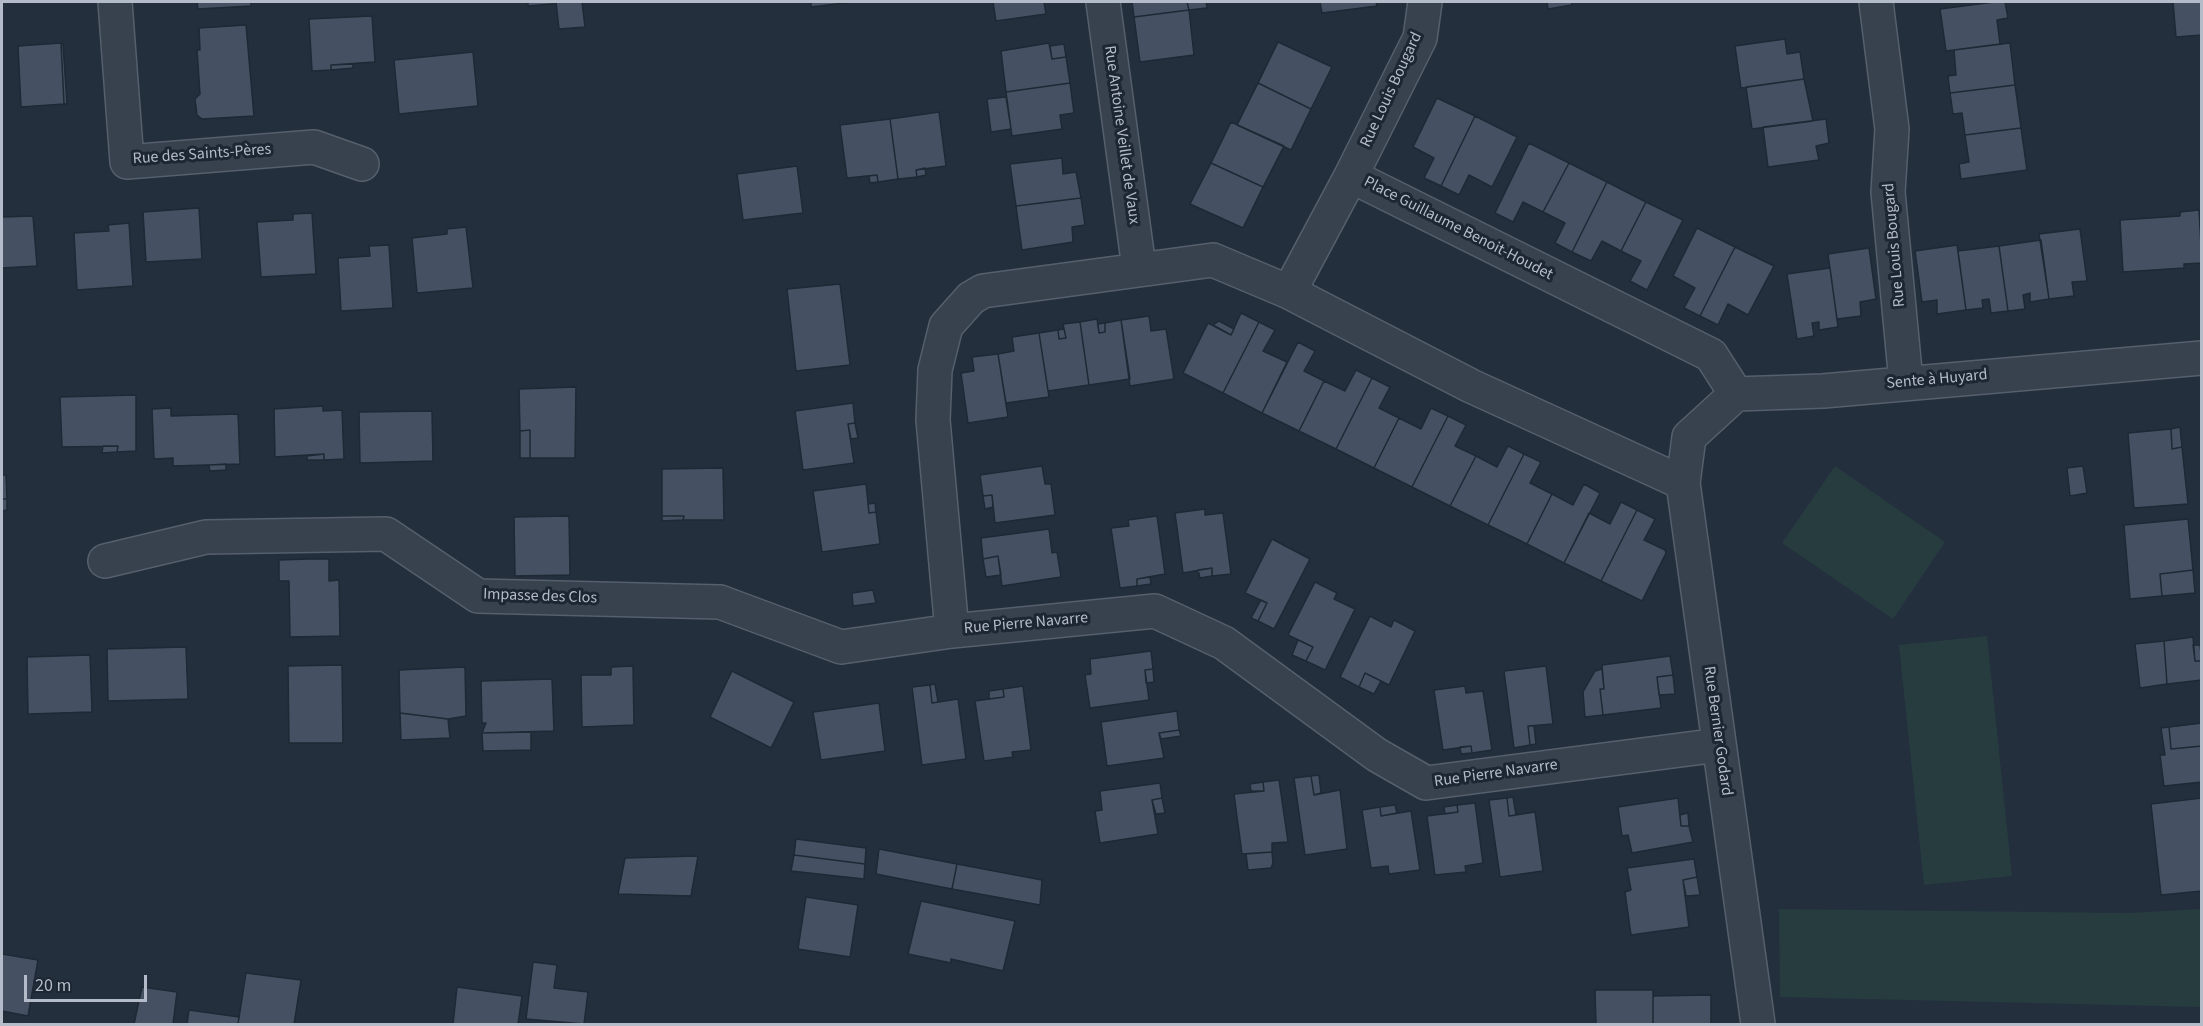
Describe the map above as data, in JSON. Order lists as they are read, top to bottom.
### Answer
{
  "streets": {
    "street": [
      "Rue Louis Bougard",
      "Rue Antoine Veillet de Vaux",
      "Rue des Saints-Pères",
      "Place Guillaume Benoit-Houdet",
      "Sente à Huyard",
      "Impasse des Clos",
      "Rue Pierre Navarre",
      "Rue Bernier Godard"
    ]
  },
  "crossings": [
    ["Rue Louis Bougard", "Place Guillaume Benoit-Houdet"],
    ["Rue Louis Bougard", "Sente à Huyard"],
    ["Rue Antoine Veillet de Vaux", "Rue Pierre Navarre"],
    ["Place Guillaume Benoit-Houdet", "Sente à Huyard"],
    ["Place Guillaume Benoit-Houdet", "Rue Pierre Navarre"],
    ["Place Guillaume Benoit-Houdet", "Rue Bernier Godard"],
    ["Sente à Huyard", "Rue Bernier Godard"],
    ["Impasse des Clos", "Rue Pierre Navarre"],
    ["Rue Pierre Navarre", "Rue Bernier Godard"]
  ],
  "scale_bar": "20 m"
}
